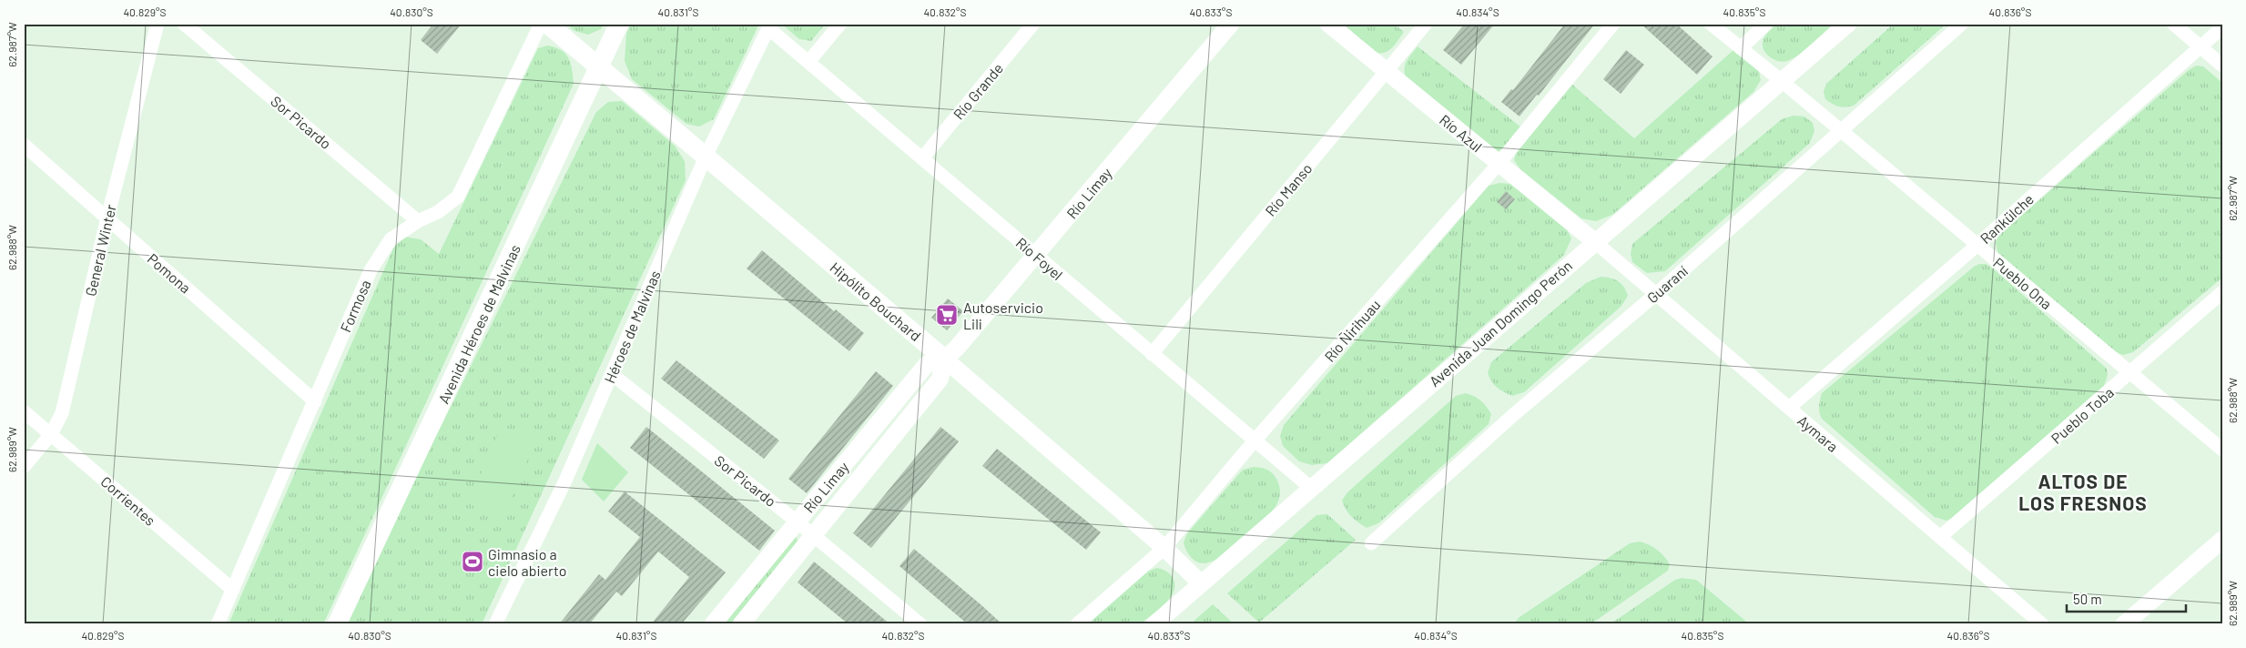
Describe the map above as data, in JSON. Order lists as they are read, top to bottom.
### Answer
{
  "streets": {
    "main road": ["Hipólito Bouchard", "Avenida Héroes de Malvinas"],
    "street": [
      "Río Grande",
      "Sor Picardo",
      "Río Azul",
      "Río Manso",
      "Río Limay",
      "Rankülche",
      "General Winter",
      "Río Foyel",
      "Pomona",
      "Pueblo Ona",
      "Guaraní",
      "Formosa",
      "Avenida Juan Domingo Perón",
      "Héroes de Malvinas",
      "Río Ñirihuau",
      "Pueblo Toba",
      "Aymara",
      "Corrientes"
    ]
  },
  "crossings": [
    ["Río Grande", "Río Foyel"],
    ["Sor Picardo", "Río Limay"],
    ["Sor Picardo", "Formosa"],
    ["Sor Picardo", "Héroes de Malvinas"],
    ["Río Azul", "Río Manso"],
    ["Río Azul", "Avenida Juan Domingo Perón"],
    ["Río Azul", "Río Ñirihuau"],
    ["Río Azul", "Aymara"],
    ["Río Manso", "Río Foyel"],
    ["Río Limay", "Río Foyel"],
    ["Río Limay", "Hipólito Bouchard"],
    ["Rankülche", "Pueblo Ona"],
    ["Rankülche", "Aymara"],
    ["General Winter", "Pomona"],
    ["General Winter", "Corrientes"],
    ["Río Foyel", "Avenida Juan Domingo Perón"],
    ["Río Foyel", "Héroes de Malvinas"],
    ["Río Foyel", "Río Ñirihuau"],
    ["Pomona", "Formosa"],
    ["Pueblo Ona", "Guaraní"],
    ["Pueblo Ona", "Avenida Juan Domingo Perón"],
    ["Pueblo Ona", "Pueblo Toba"],
    ["Guaraní", "Aymara"],
    ["Hipólito Bouchard", "Avenida Juan Domingo Perón"],
    ["Hipólito Bouchard", "Avenida Héroes de Malvinas"],
    ["Hipólito Bouchard", "Héroes de Malvinas"],
    ["Hipólito Bouchard", "Río Ñirihuau"],
    ["Formosa", "Corrientes"],
    ["Avenida Juan Domingo Perón", "Aymara"],
    ["Pueblo Toba", "Aymara"]
  ],
  "districts": ["ALTOS DE LOS FRESNOS"],
  "places": {
    "supermarket": ["Autoservicio Lili"],
    "sports": ["Gimnasio a cielo abierto"]
  },
  "scale_bar": "50 m",
  "coordinates": [
    "40.829°S",
    "40.830°S",
    "40.831°S",
    "40.832°S",
    "40.833°S",
    "40.834°S",
    "40.835°S",
    "40.836°S",
    "62.987°W",
    "62.988°W",
    "62.989°W"
  ]
}
